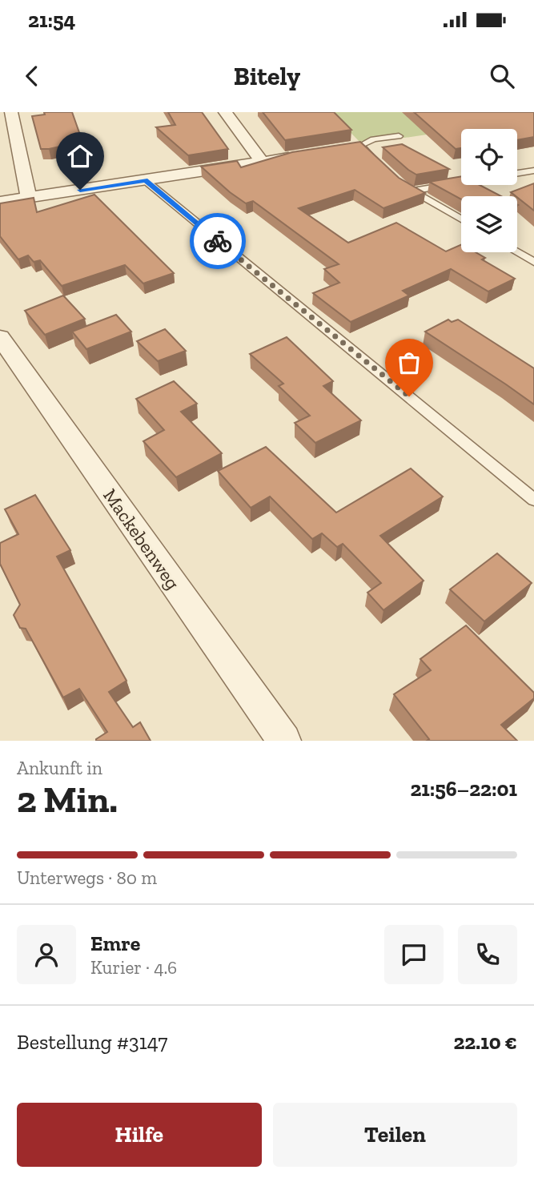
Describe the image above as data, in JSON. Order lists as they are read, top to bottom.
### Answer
{
  "streets": {
    "street": ["Mackebenweg"]
  },
  "page": {
    "status": "21:54",
    "header": "Bitely",
    "heading": ["2 Min.", "Ankunft in", "21:56–22:01"],
    "panel": [
      "Emre",
      "Kurier · 4.6",
      "Bestellung #3147",
      "22.10 €"
    ],
    "bar": "Unterwegs · 80 m",
    "buttons": ["Hilfe", "Teilen"]
  }
}
